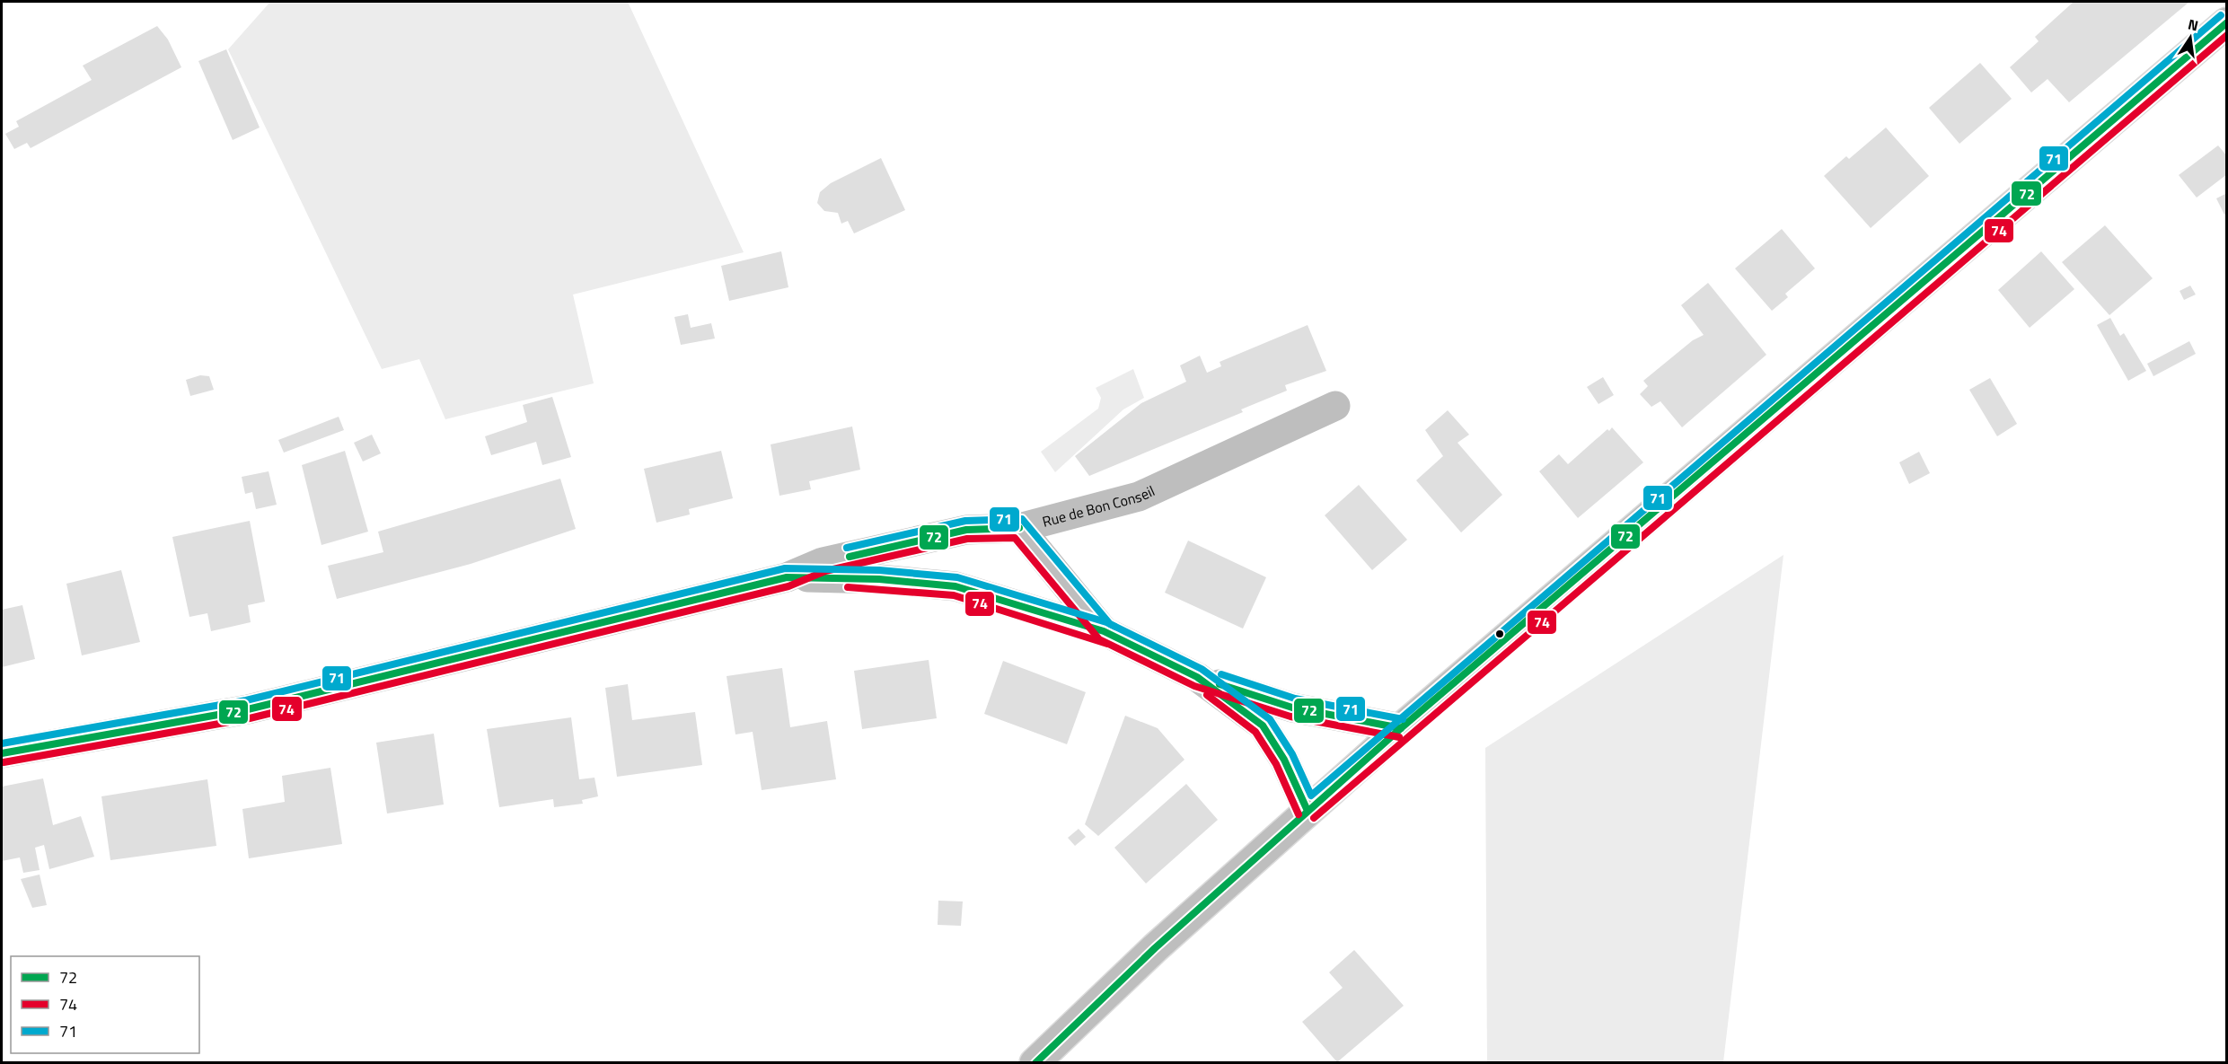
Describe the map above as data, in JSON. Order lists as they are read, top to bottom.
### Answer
{
  "streets": {
    "street": ["Rue de Bon Conseil"]
  },
  "lines": ["transit line 71", "transit line 72", "transit line 74"],
  "legend": ["72", "74", "71"],
  "north": "top"
}
